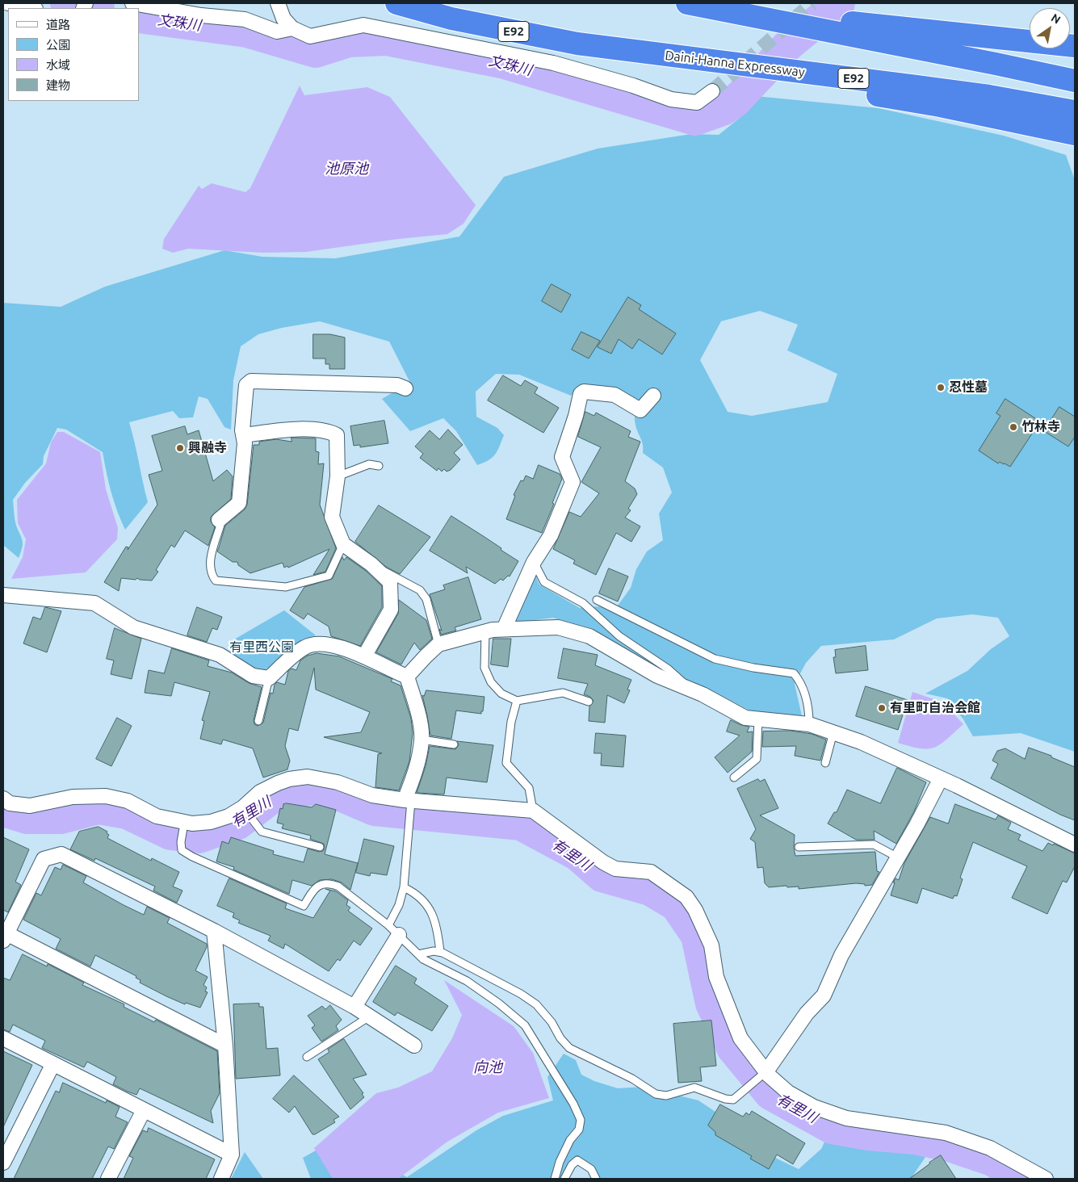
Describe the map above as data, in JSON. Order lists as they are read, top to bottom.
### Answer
{
  "streets": {
    "highway": ["E92", "Daini-Hanna Expressway"]
  },
  "water": [
    "文珠川",
    "池原池",
    "有里川",
    "向池"
  ],
  "parks": ["有里西公園"],
  "places": [
    "忍性墓",
    "竹林寺",
    "興融寺",
    "有里町自治会館"
  ],
  "legend": [
    "道路",
    "公園",
    "水域",
    "建物"
  ],
  "north": "top right"
}
